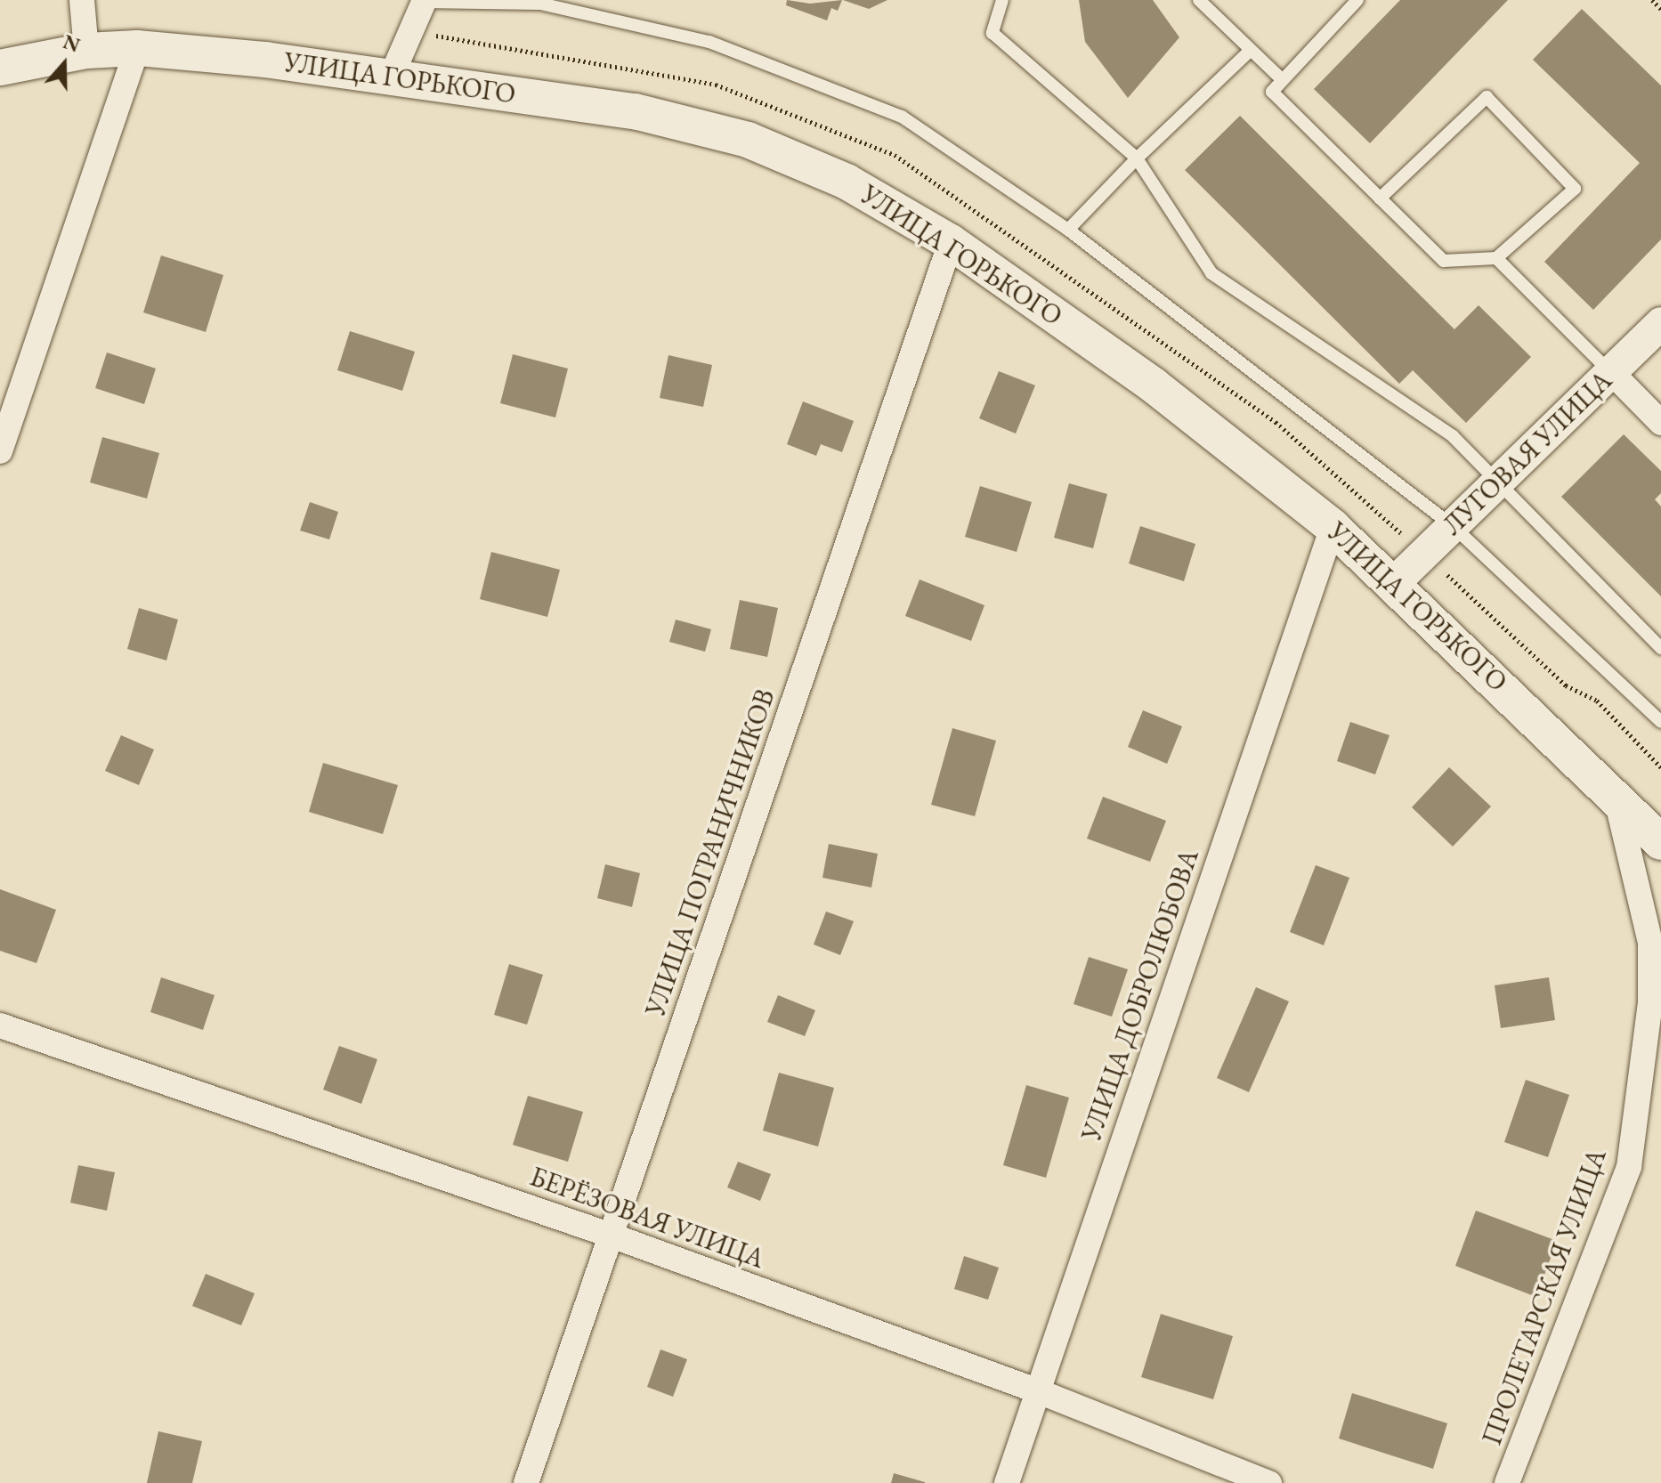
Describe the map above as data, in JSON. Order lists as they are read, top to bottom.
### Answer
{
  "streets": {
    "main road": ["УЛИЦА ГОРЬКОГО"],
    "street": [
      "ЛУГОВАЯ УЛИЦА",
      "УЛИЦА ПОГРАНИЧНИКОВ",
      "УЛИЦА ДОБРОЛЮБОВА",
      "БЕРЁЗОВАЯ УЛИЦА",
      "ПРОЛЕТАРСКАЯ УЛИЦА"
    ]
  },
  "crossings": [
    ["УЛИЦА ГОРЬКОГО", "ЛУГОВАЯ УЛИЦА"],
    ["УЛИЦА ГОРЬКОГО", "УЛИЦА ПОГРАНИЧНИКОВ"],
    ["УЛИЦА ГОРЬКОГО", "УЛИЦА ДОБРОЛЮБОВА"],
    ["УЛИЦА ГОРЬКОГО", "ПРОЛЕТАРСКАЯ УЛИЦА"],
    ["УЛИЦА ПОГРАНИЧНИКОВ", "БЕРЁЗОВАЯ УЛИЦА"],
    ["УЛИЦА ДОБРОЛЮБОВА", "БЕРЁЗОВАЯ УЛИЦА"]
  ],
  "north": "top"
}
